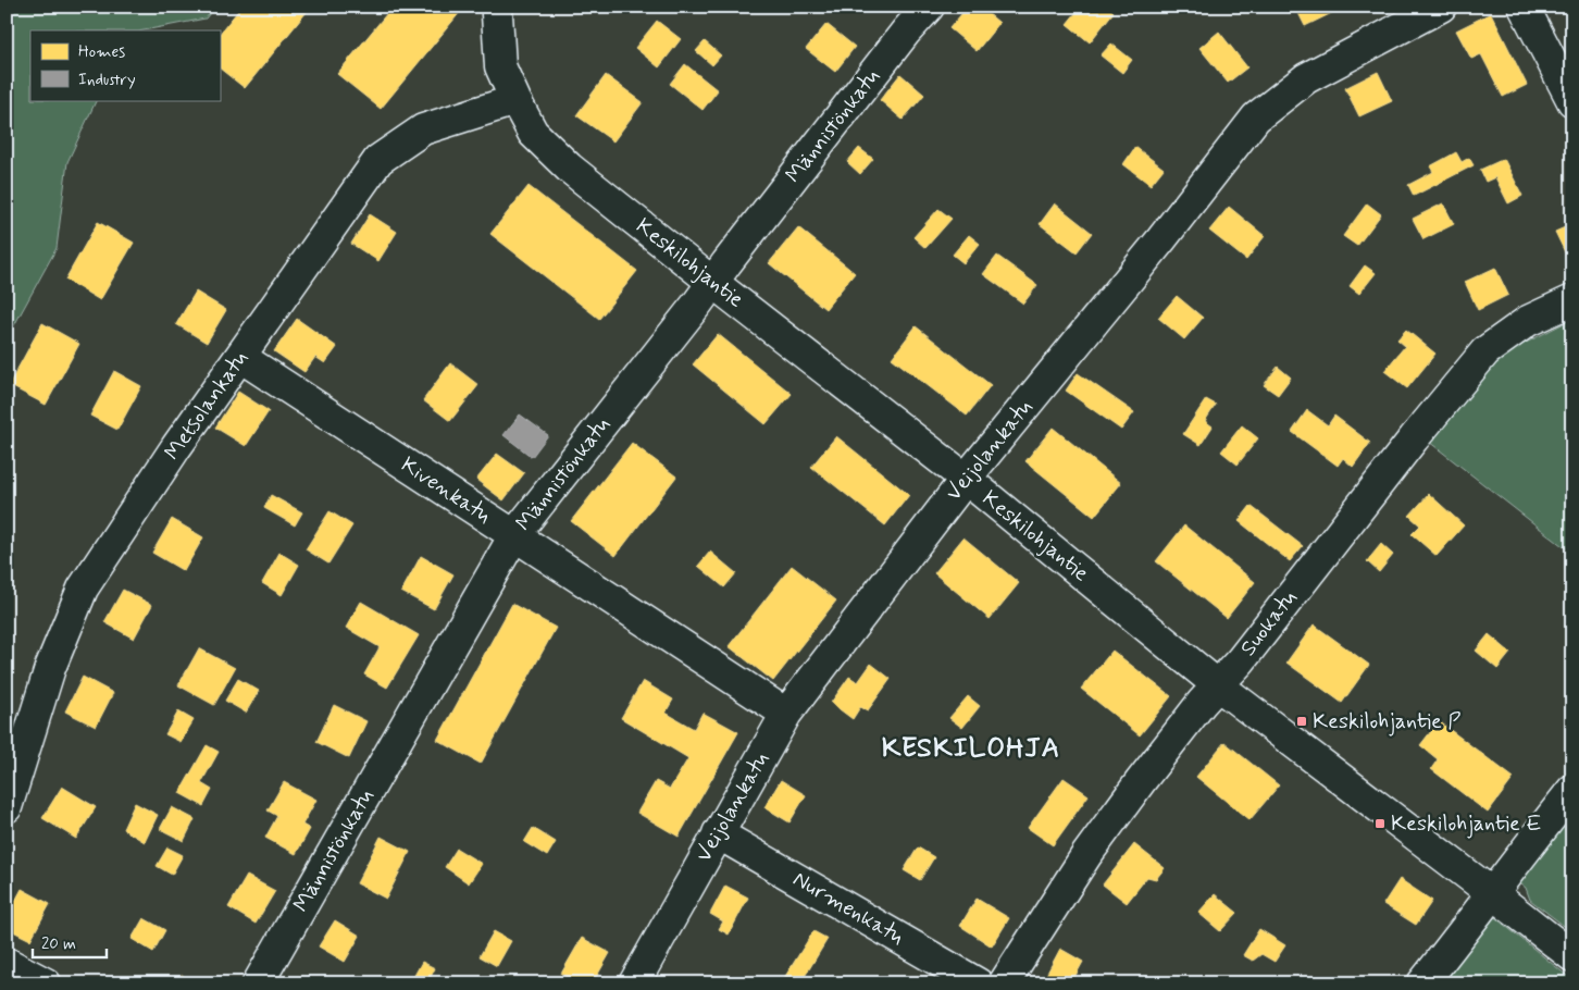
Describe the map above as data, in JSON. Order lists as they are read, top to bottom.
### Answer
{
  "streets": {
    "street": [
      "Männistönkatu",
      "Keskilohjantie",
      "Metsolankatu",
      "Veijolankatu",
      "Kivenkatu",
      "Suokatu",
      "Nurmenkatu"
    ]
  },
  "crossings": [
    ["Männistönkatu", "Keskilohjantie"],
    ["Männistönkatu", "Kivenkatu"],
    ["Keskilohjantie", "Metsolankatu"],
    ["Keskilohjantie", "Veijolankatu"],
    ["Keskilohjantie", "Suokatu"],
    ["Metsolankatu", "Kivenkatu"],
    ["Veijolankatu", "Kivenkatu"],
    ["Veijolankatu", "Nurmenkatu"]
  ],
  "districts": ["KESKILOHJA"],
  "places": {
    "transit": ["Keskilohjantie P", "Keskilohjantie E"]
  },
  "legend": ["Homes", "Industry"],
  "scale_bar": "20 m"
}
